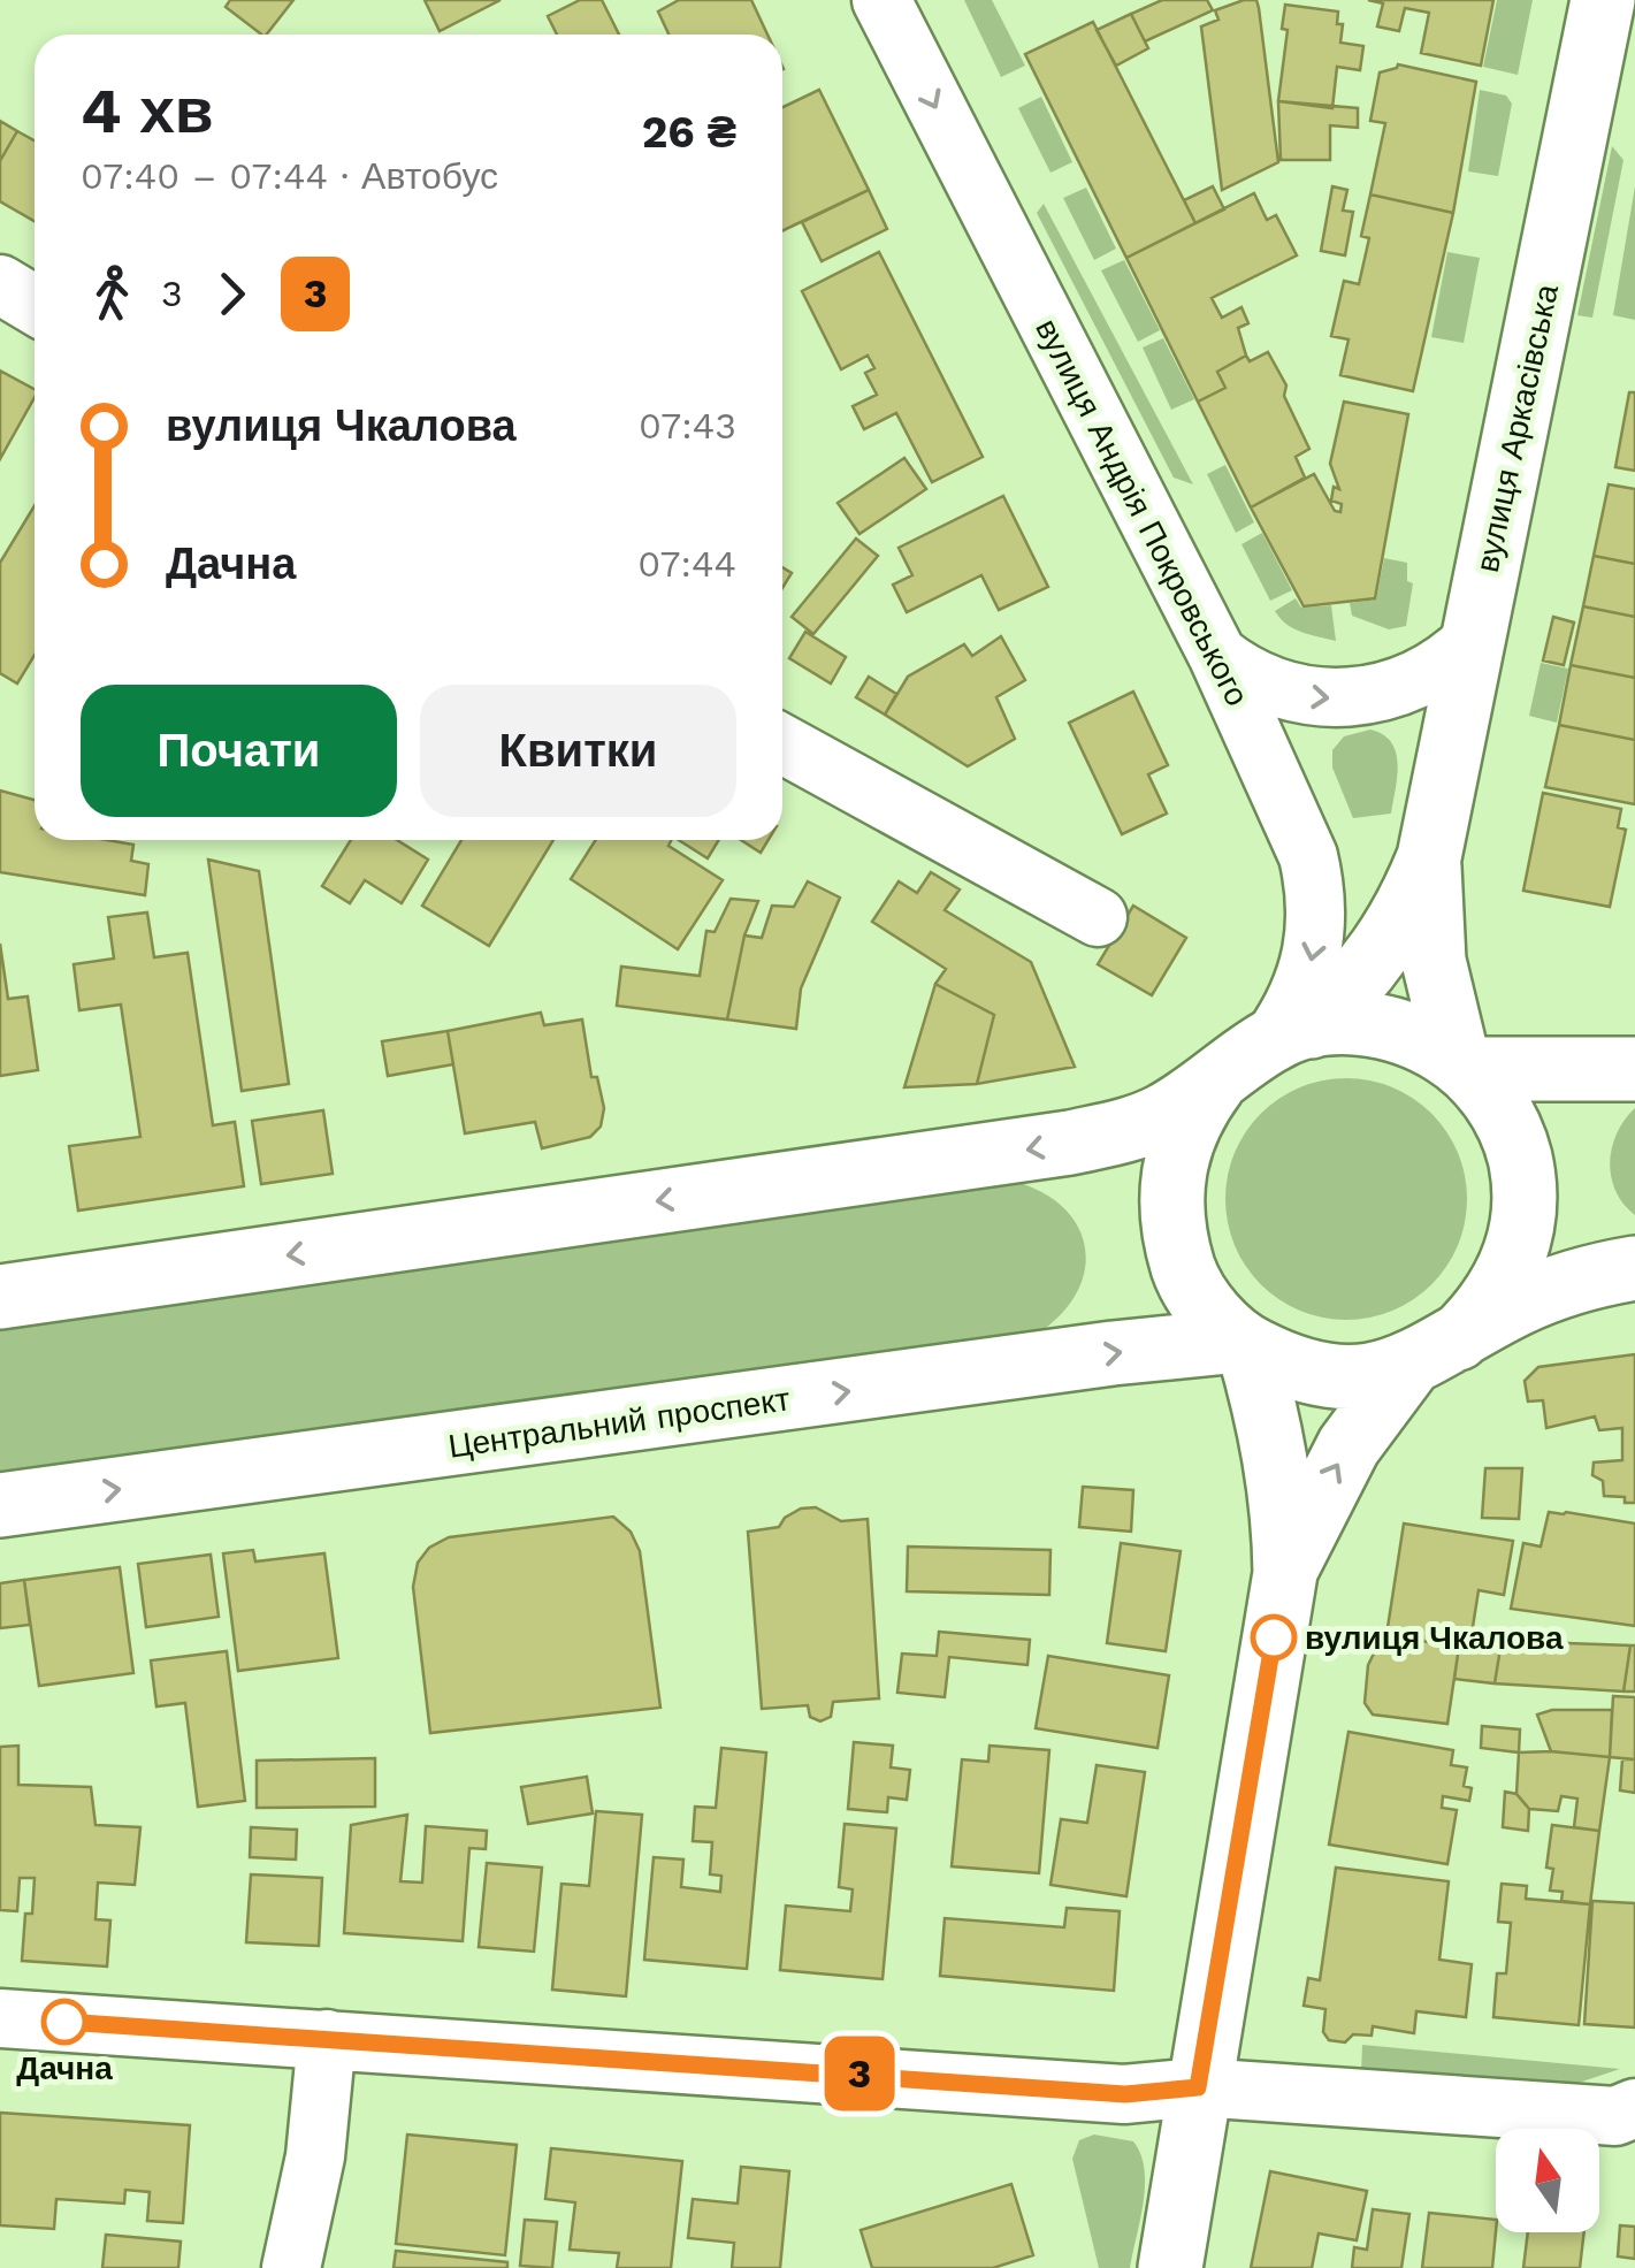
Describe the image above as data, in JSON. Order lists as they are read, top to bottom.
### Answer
{
  "streets": {
    "main road": ["вулиця Аркасівська", "Центральний проспект"],
    "street": ["вулиця Андрія Покровського"]
  },
  "crossings": [
    ["вулиця Аркасівська", "вулиця Андрія Покровського"],
    ["вулиця Аркасівська", "Центральний проспект"],
    ["вулиця Андрія Покровського", "Центральний проспект"]
  ],
  "one_way": ["вулиця Андрія Покровського"],
  "places": ["вулиця Чкалова", "Дачна"],
  "lines": ["bus line 3"],
  "north": "top",
  "page": {
    "on_map": "3",
    "heading": ["4 хв", "07:40 – 07:44 · Автобус", "26 ₴"],
    "legs": ["3", "3"],
    "list": [
      {
        "name": "вулиця Чкалова",
        "value": "07:43"
      },
      {
        "name": "Дачна",
        "value": "07:44"
      }
    ],
    "buttons": ["Почати", "Квитки"]
  }
}
